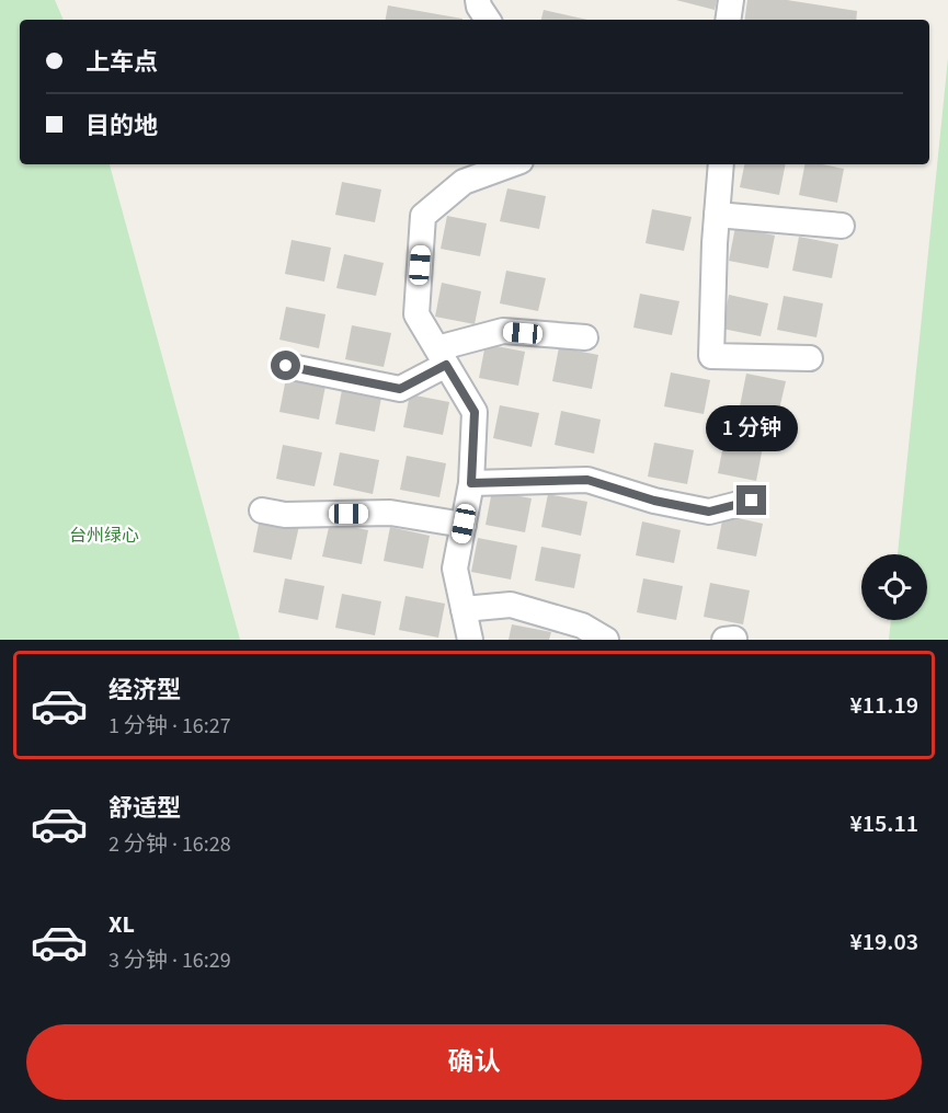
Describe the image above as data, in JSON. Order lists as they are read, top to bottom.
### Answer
{
  "parks": ["台州绿心"],
  "page": {
    "banner": ["上车点", "目的地"],
    "bubble": "1 分钟",
    "list": [
      {
        "name": "经济型",
        "note": "1 分钟 · 16:27",
        "value": "¥11.19"
      },
      {
        "name": "舒适型",
        "note": "2 分钟 · 16:28",
        "value": "¥15.11"
      },
      {
        "name": "XL",
        "note": "3 分钟 · 16:29",
        "value": "¥19.03"
      }
    ],
    "buttons": "确认"
  }
}
